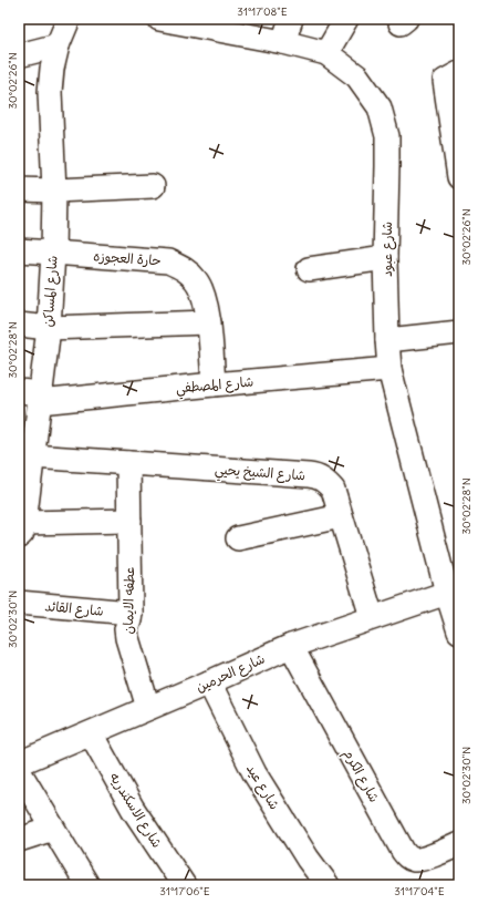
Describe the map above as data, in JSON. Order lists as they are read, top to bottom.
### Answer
{
  "streets": {
    "street": [
      "شارع عبود",
      "حارة العجوزه",
      "شارع المساكن",
      "شارع المصطفي",
      "شارع الشيخ يحيي",
      "عطفه الايمان",
      "شارع القائد",
      "شارع الحرمين",
      "شارع الكرم",
      "شارع عيد",
      "شارع الاسكندريه"
    ]
  },
  "crossings": [
    ["شارع عبود", "شارع المصطفي"],
    ["شارع عبود", "شارع الحرمين"],
    ["حارة العجوزه", "شارع المساكن"],
    ["حارة العجوزه", "شارع المصطفي"],
    ["شارع المساكن", "شارع المصطفي"],
    ["شارع المساكن", "شارع الشيخ يحيي"],
    ["شارع الشيخ يحيي", "عطفه الايمان"],
    ["شارع الشيخ يحيي", "شارع الحرمين"],
    ["عطفه الايمان", "شارع القائد"],
    ["عطفه الايمان", "شارع الحرمين"],
    ["شارع الحرمين", "شارع الكرم"],
    ["شارع الحرمين", "شارع عيد"],
    ["شارع الحرمين", "شارع الاسكندريه"]
  ],
  "coordinates": [
    "31°17'08\"E",
    "30°02'26\"N",
    "30°02'28\"N",
    "30°02'30\"N",
    "31°17'06\"E",
    "31°17'04\"E"
  ]
}
